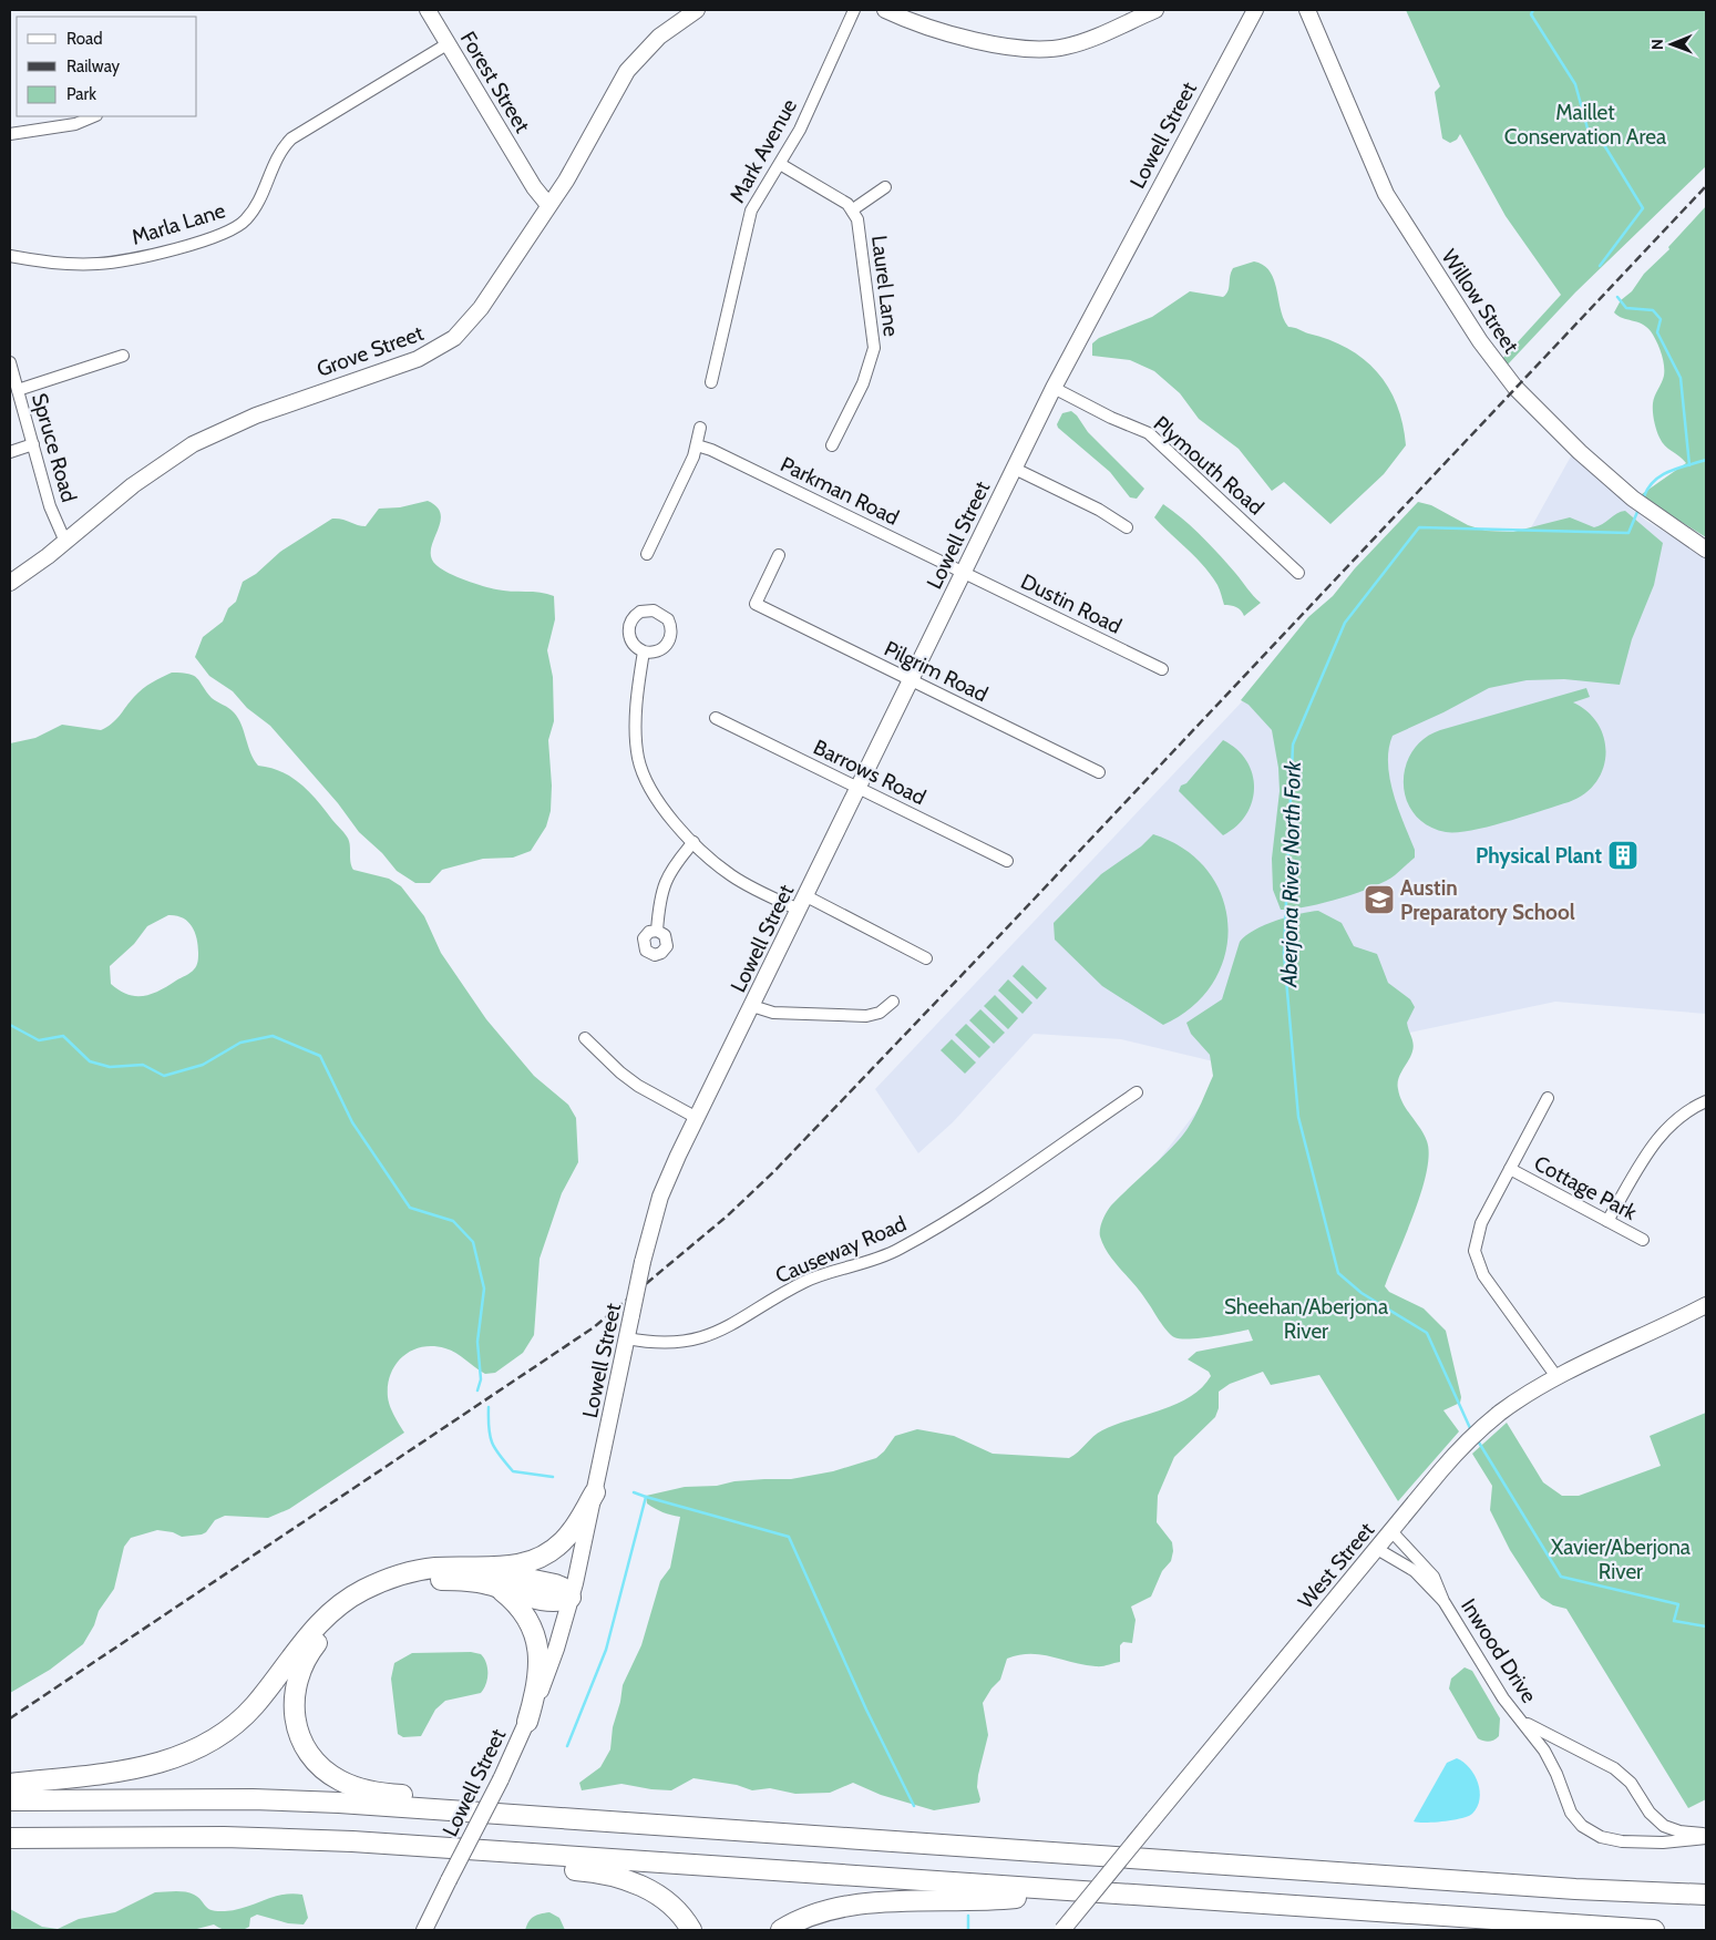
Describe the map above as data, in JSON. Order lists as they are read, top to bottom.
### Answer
{
  "streets": {
    "main road": [
      "Forest Street",
      "Lowell Street",
      "Willow Street",
      "Grove Street",
      "West Street"
    ],
    "street": [
      "Mark Avenue",
      "Marla Lane",
      "Laurel Lane",
      "Spruce Road",
      "Plymouth Road",
      "Parkman Road",
      "Dustin Road",
      "Pilgrim Road",
      "Barrows Road",
      "Cottage Park",
      "Causeway Road",
      "Inwood Drive"
    ]
  },
  "crossings": [
    ["Forest Street", "Marla Lane"],
    ["Forest Street", "Grove Street"],
    ["Lowell Street", "Plymouth Road"],
    ["Lowell Street", "Parkman Road"],
    ["Lowell Street", "Dustin Road"],
    ["Lowell Street", "Pilgrim Road"],
    ["Lowell Street", "Barrows Road"],
    ["Lowell Street", "Causeway Road"],
    ["Mark Avenue", "Laurel Lane"],
    ["Grove Street", "Spruce Road"],
    ["Parkman Road", "Dustin Road"],
    ["West Street", "Inwood Drive"]
  ],
  "water": ["Aberjona River North Fork"],
  "parks": ["Maillet Conservation Area", "Sheehan/Aberjona River", "Xavier/Aberjona River"],
  "places": {
    "building": ["Physical Plant"],
    "school or university": ["Austin Preparatory School"]
  },
  "legend": ["Road", "Railway", "Park"],
  "north": "left"
}
